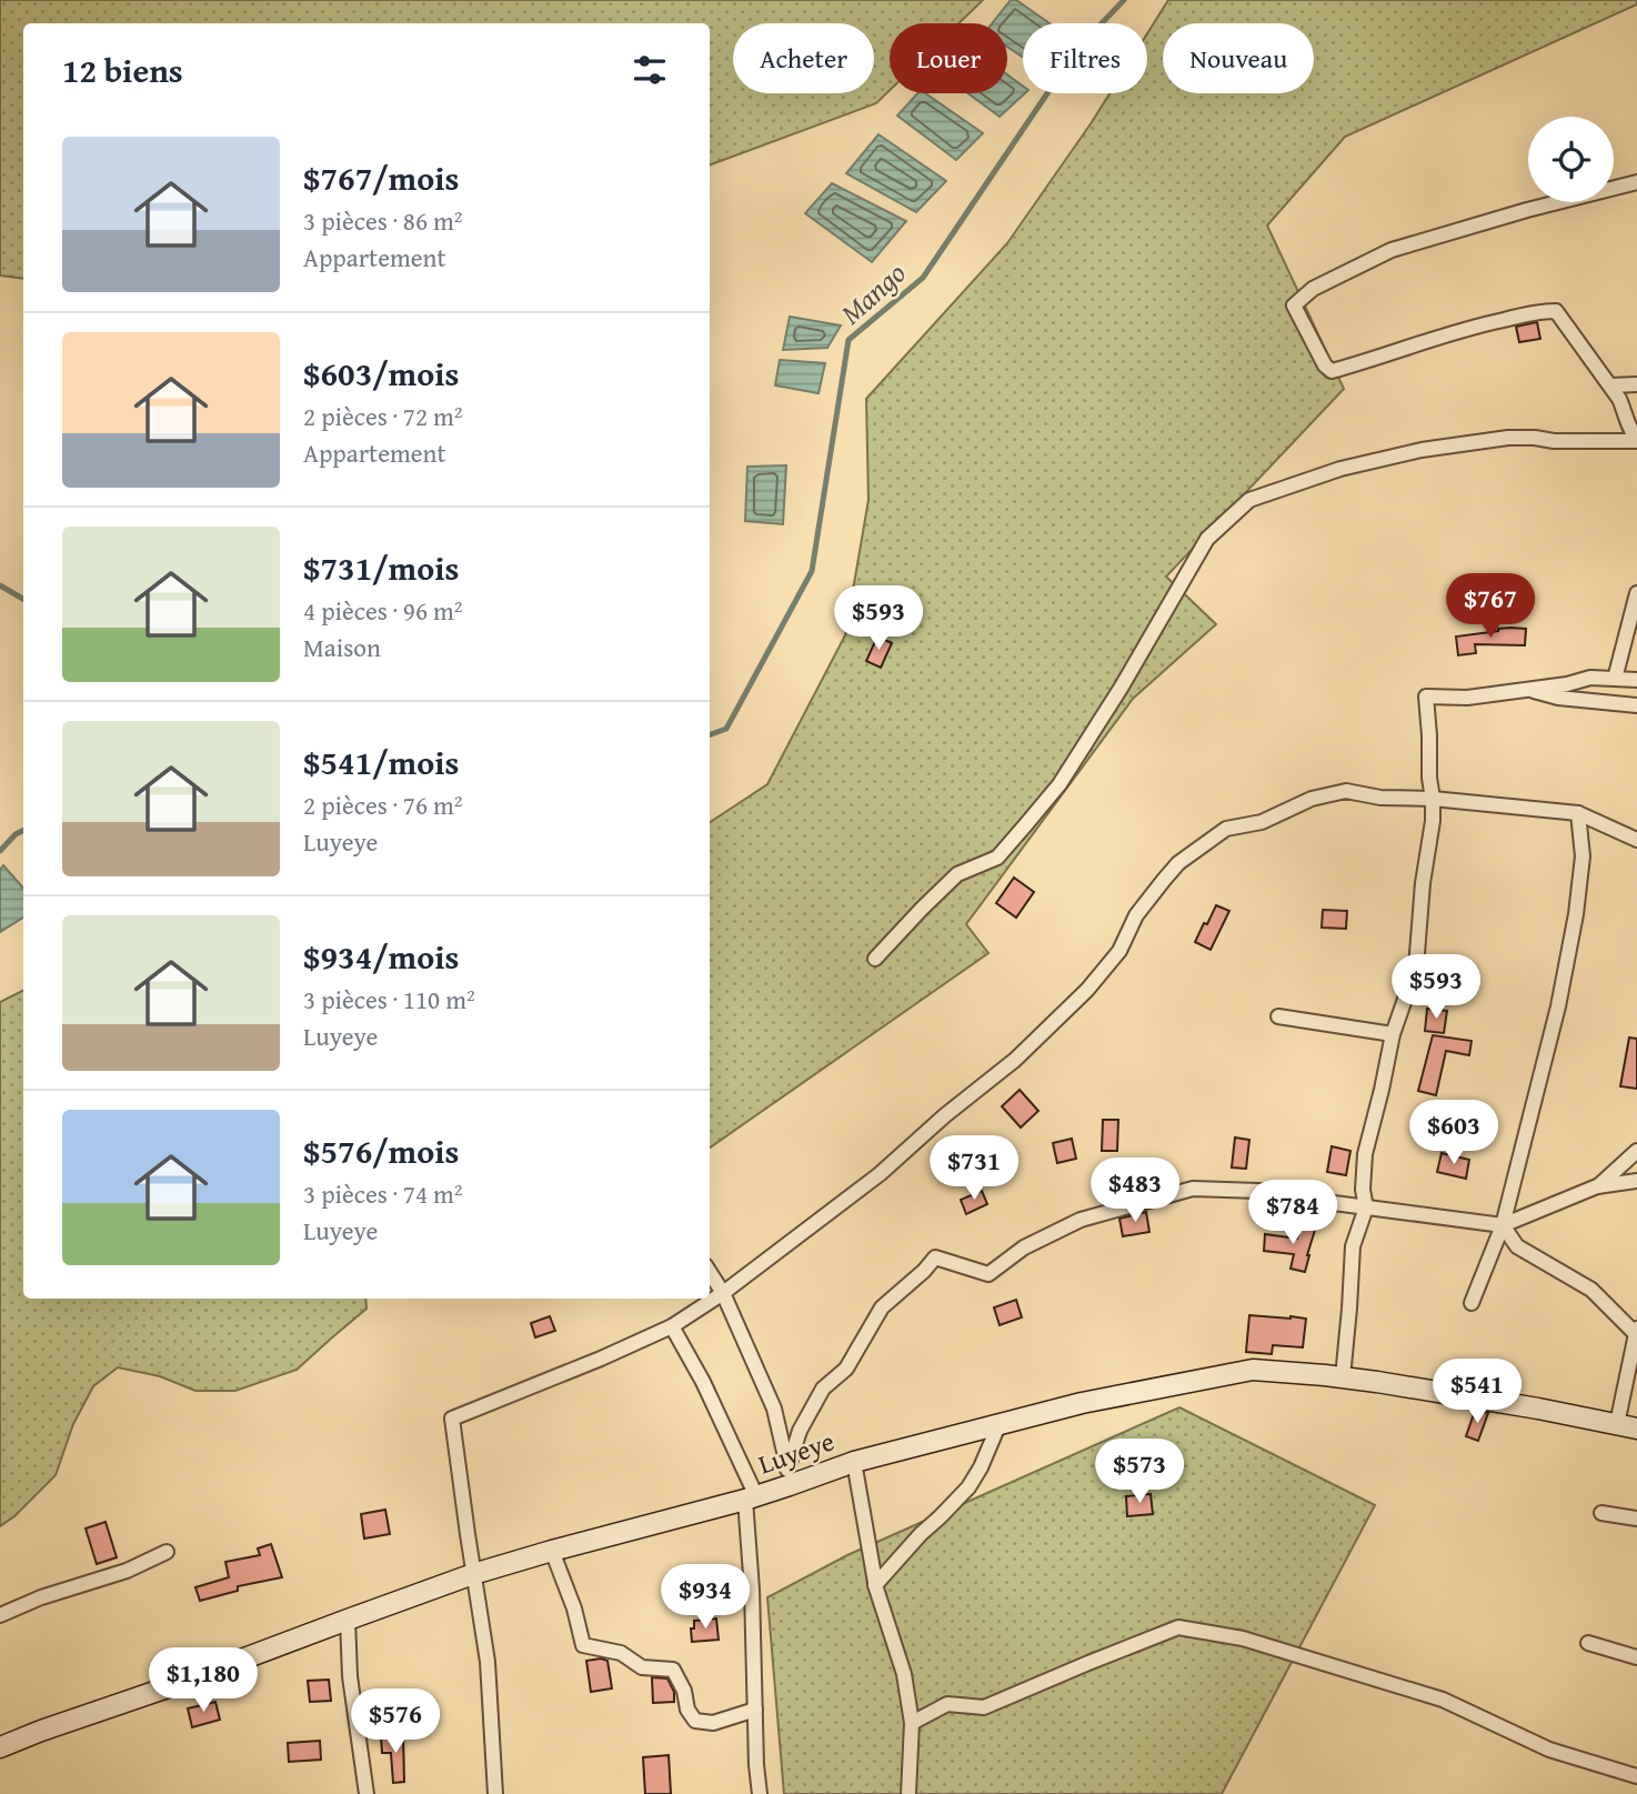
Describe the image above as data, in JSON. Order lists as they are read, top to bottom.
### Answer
{
  "streets": {
    "street": ["Luyeye"]
  },
  "water": ["Mango"],
  "page": {
    "chip": [
      "Acheter",
      "Louer",
      "Filtres",
      "Nouveau"
    ],
    "heading": "12 biens",
    "list": [
      {
        "name": "$767/mois",
        "note": "3 pièces · 86 m² · Appartement"
      },
      {
        "name": "$603/mois",
        "note": "2 pièces · 72 m² · Appartement"
      },
      {
        "name": "$731/mois",
        "note": "4 pièces · 96 m² · Maison"
      },
      {
        "name": "$541/mois",
        "note": "2 pièces · 76 m² · Luyeye"
      },
      {
        "name": "$934/mois",
        "note": "3 pièces · 110 m² · Luyeye"
      },
      {
        "name": "$576/mois",
        "note": "3 pièces · 74 m² · Luyeye"
      }
    ],
    "price": [
      "$767",
      "$593",
      "$593",
      "$603",
      "$731",
      "$483",
      "$784",
      "$541",
      "$573",
      "$934",
      "$1,180",
      "$576"
    ]
  }
}
